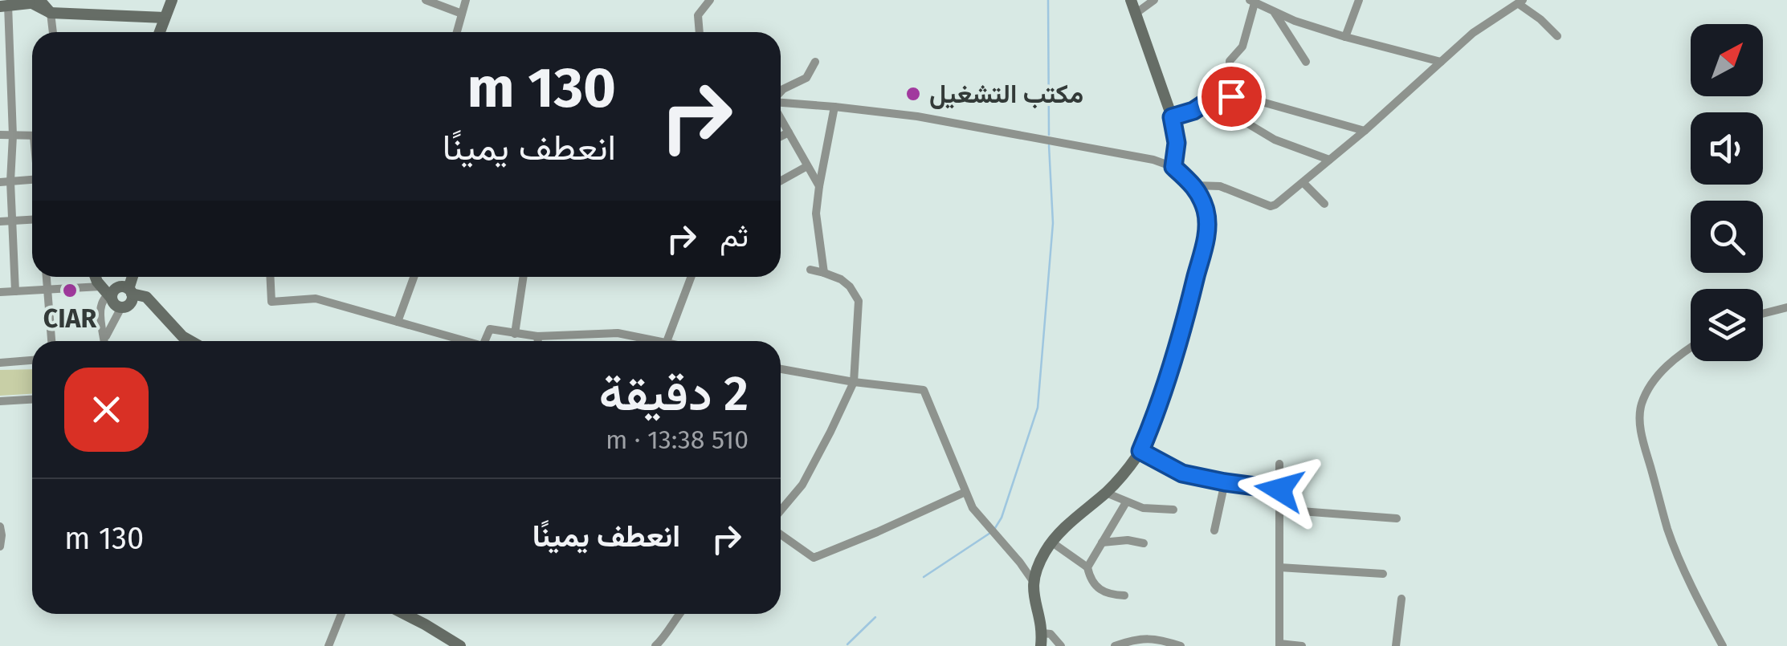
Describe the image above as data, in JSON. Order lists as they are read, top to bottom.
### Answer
{
  "places": ["مكتب التشغيل", "CIAR"],
  "north": "top right",
  "page": {
    "turn": ["130 m", "انعطف يمينًا"],
    "then": "ثم",
    "heading": ["2 دقيقة", "510 m · 13:38"],
    "list": [
      {
        "name": "انعطف يمينًا",
        "value": "130 m"
      }
    ]
  }
}
